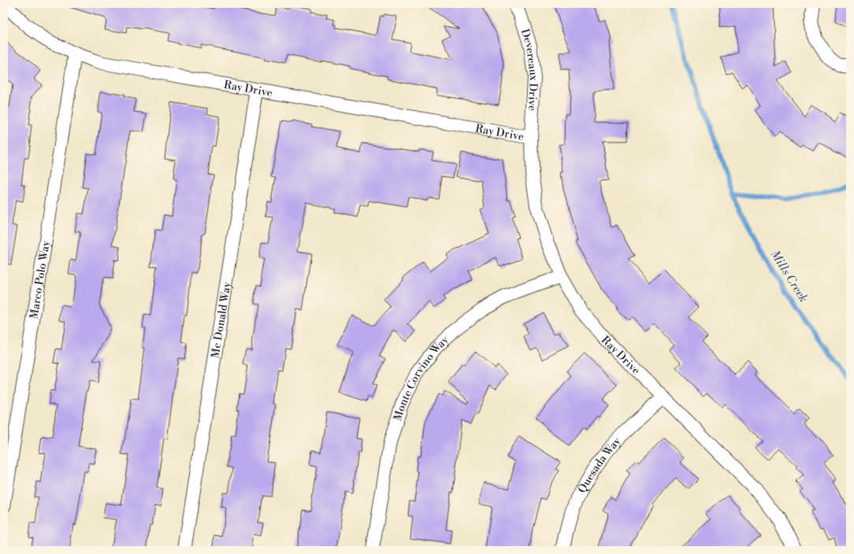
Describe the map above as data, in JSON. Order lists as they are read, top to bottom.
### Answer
{
  "streets": {
    "street": [
      "Devereaux Drive",
      "Ray Drive",
      "Marco Polo Way",
      "Mc Donald Way",
      "Monte Corvino Way",
      "Quesada Way"
    ]
  },
  "crossings": [
    ["Devereaux Drive", "Ray Drive"],
    ["Ray Drive", "Marco Polo Way"],
    ["Ray Drive", "Mc Donald Way"],
    ["Ray Drive", "Monte Corvino Way"],
    ["Ray Drive", "Quesada Way"]
  ],
  "water": ["Mills Creek"]
}
